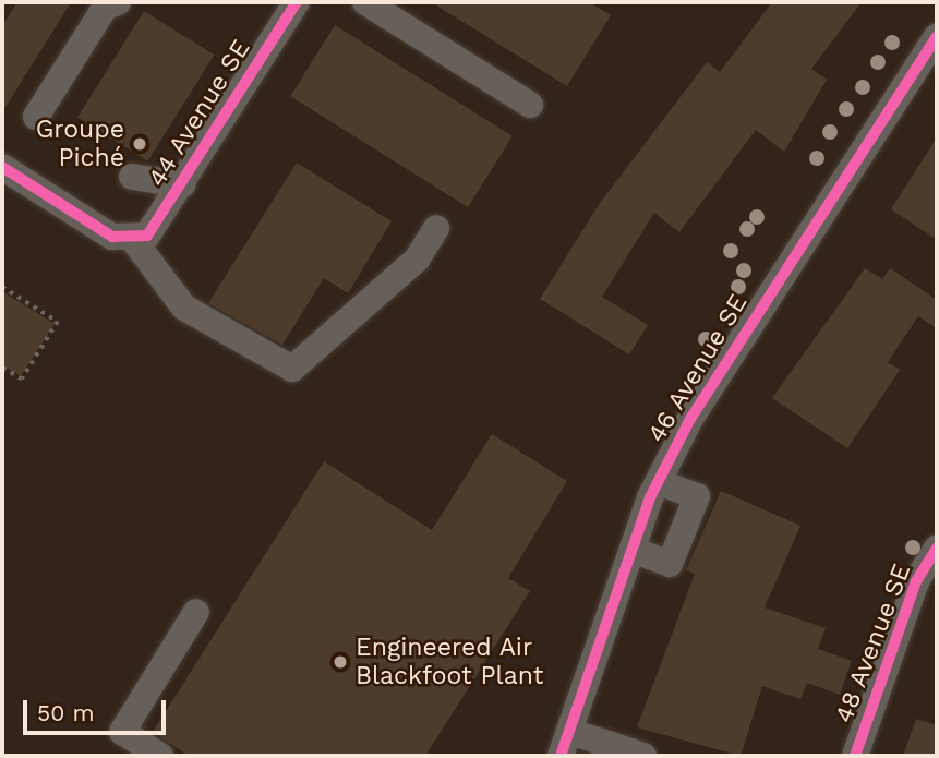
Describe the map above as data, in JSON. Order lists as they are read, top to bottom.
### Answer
{
  "streets": {
    "street": ["44 Avenue SE", "46 Avenue SE", "48 Avenue SE"]
  },
  "places": ["Groupe Piché", "Engineered Air Blackfoot Plant"],
  "scale_bar": "50 m"
}
